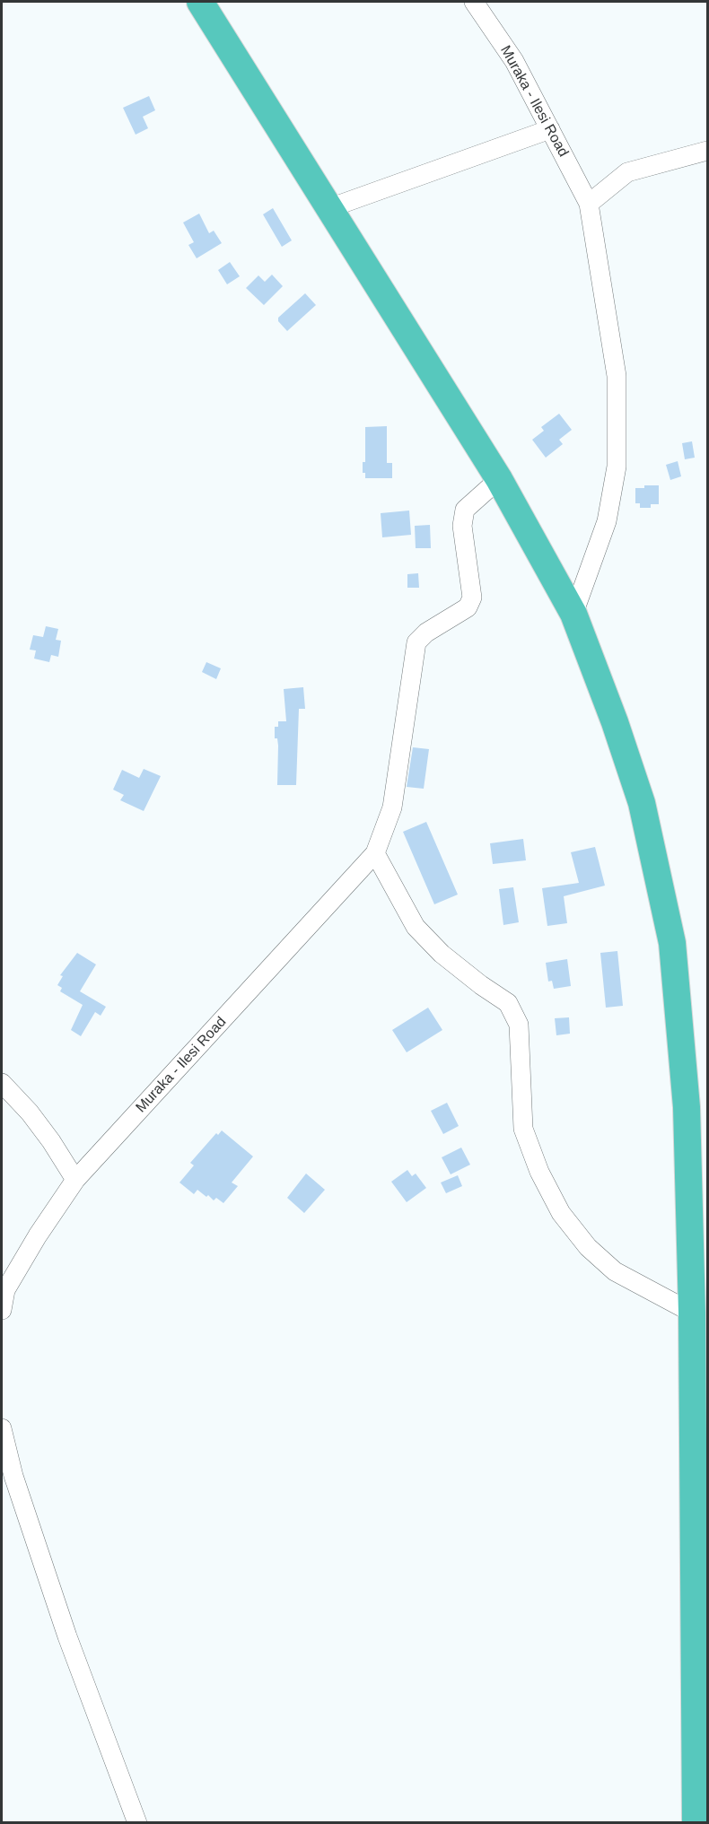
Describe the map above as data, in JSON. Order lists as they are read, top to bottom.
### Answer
{
  "streets": {
    "street": ["Muraka - Ilesi Road"]
  }
}
